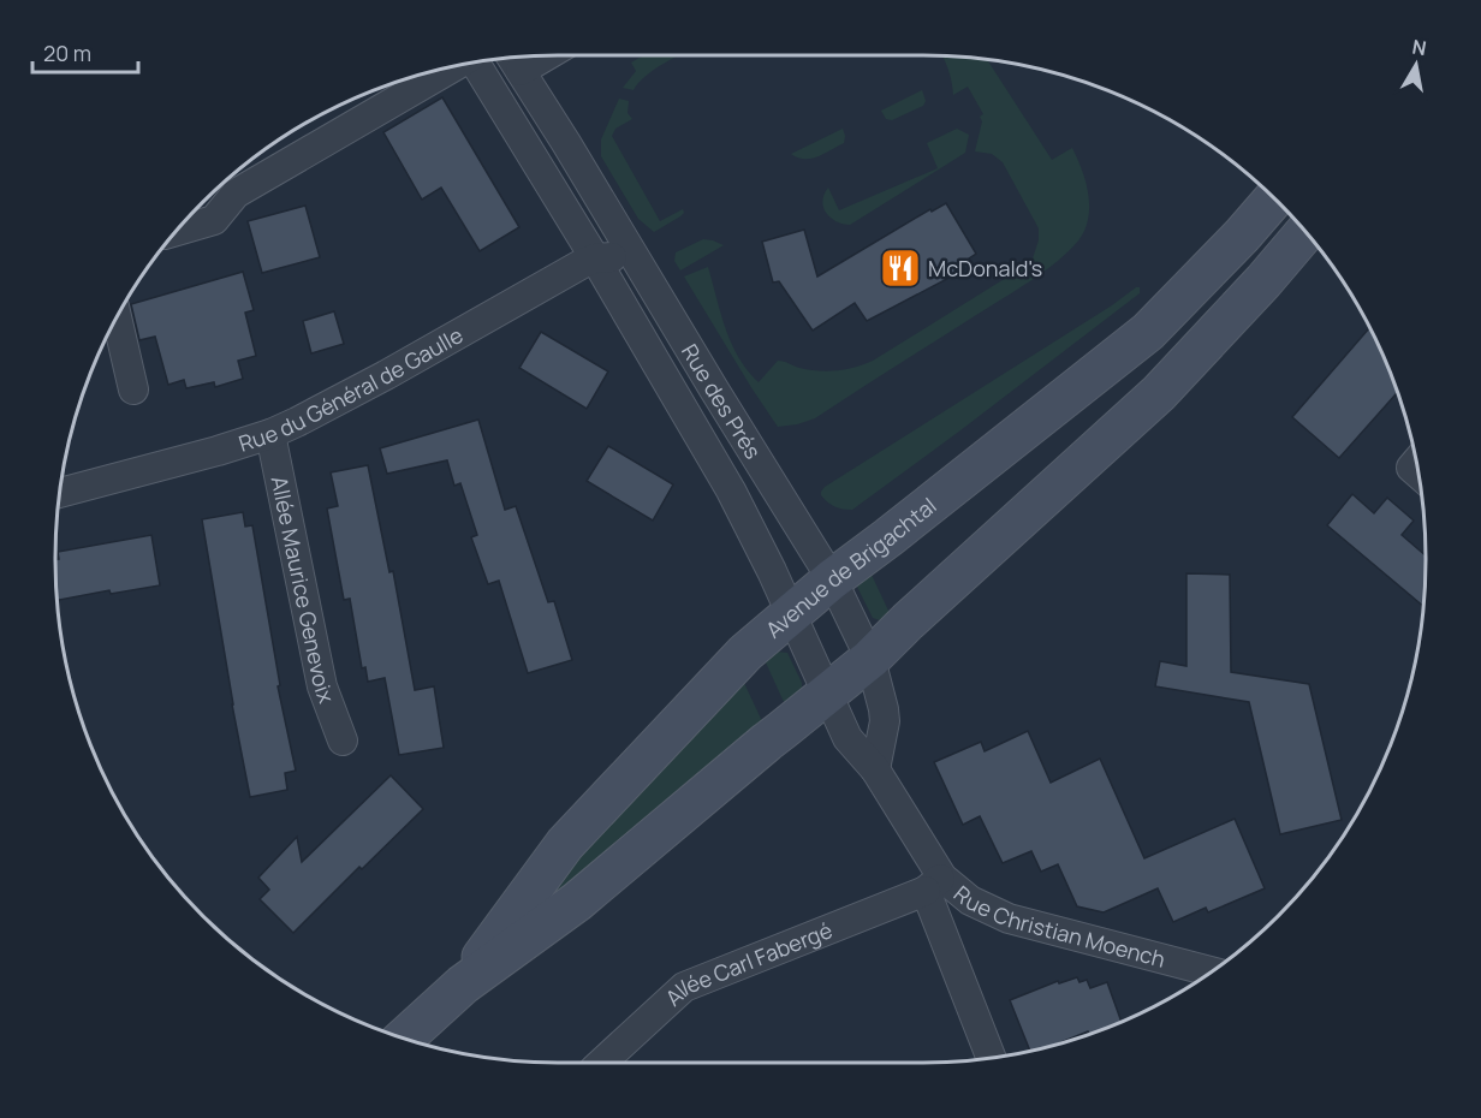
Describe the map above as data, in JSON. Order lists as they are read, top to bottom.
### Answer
{
  "streets": {
    "main road": ["Avenue de Brigachtal"],
    "street": [
      "Rue du Général de Gaulle",
      "Rue des Prés",
      "Allée Maurice Genevoix",
      "Rue Christian Moench",
      "Allée Carl Fabergé"
    ]
  },
  "crossings": [
    ["Rue du Général de Gaulle", "Rue des Prés"],
    ["Rue du Général de Gaulle", "Allée Maurice Genevoix"],
    ["Rue des Prés", "Avenue de Brigachtal"],
    ["Rue des Prés", "Rue Christian Moench"],
    ["Rue des Prés", "Allée Carl Fabergé"],
    ["Rue Christian Moench", "Allée Carl Fabergé"]
  ],
  "places": {
    "restaurant": ["McDonald's"]
  },
  "scale_bar": "20 m",
  "north": "top"
}
